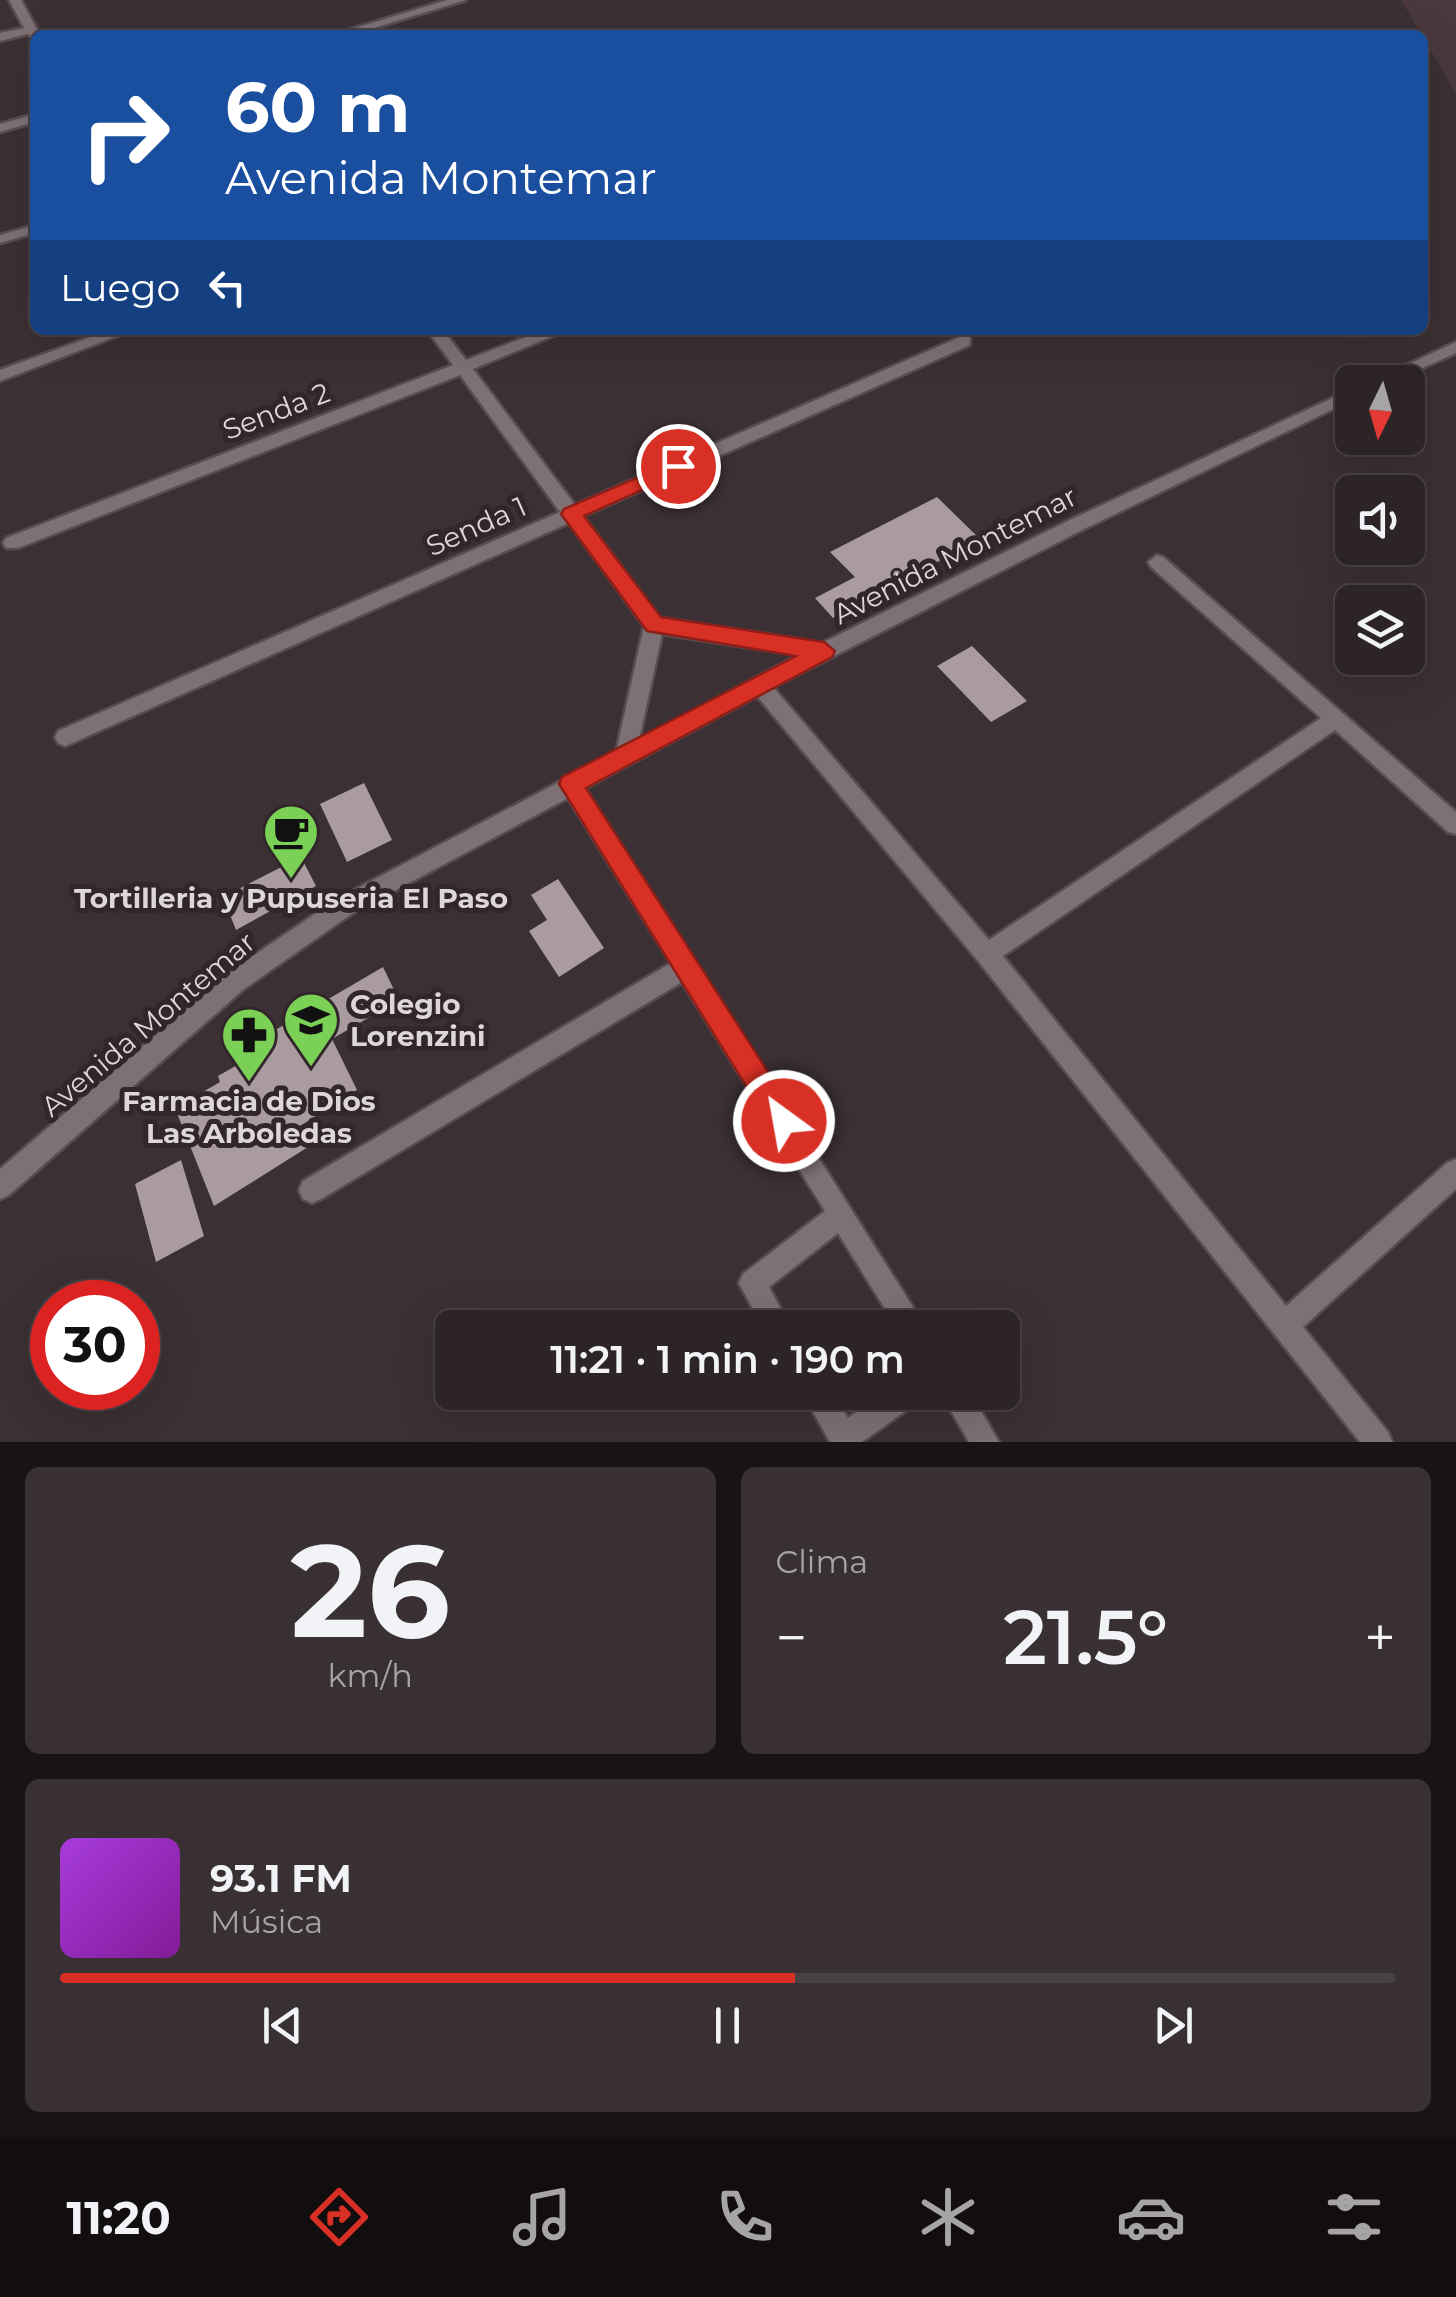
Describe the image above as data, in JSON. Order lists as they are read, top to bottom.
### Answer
{
  "streets": {
    "street": ["Senda 2", "Senda 1", "Avenida Montemar"]
  },
  "places": {
    "cafe": ["Tortilleria y Pupuseria El Paso"],
    "school or university": ["Colegio Lorenzini"],
    "pharmacy": ["Farmacia de Dios Las Arboledas"]
  },
  "north": "bottom",
  "page": {
    "turn": ["60 m", "Avenida Montemar"],
    "then": "Luego",
    "limit": "30",
    "trip": "11:21 · 1 min · 190 m",
    "tile": [
      ["26", "km/h"],
      "Clima"
    ],
    "heat": ["−", "21.5°", "+"],
    "song": ["93.1 FM", "Música"],
    "tabs": "11:20"
  }
}
